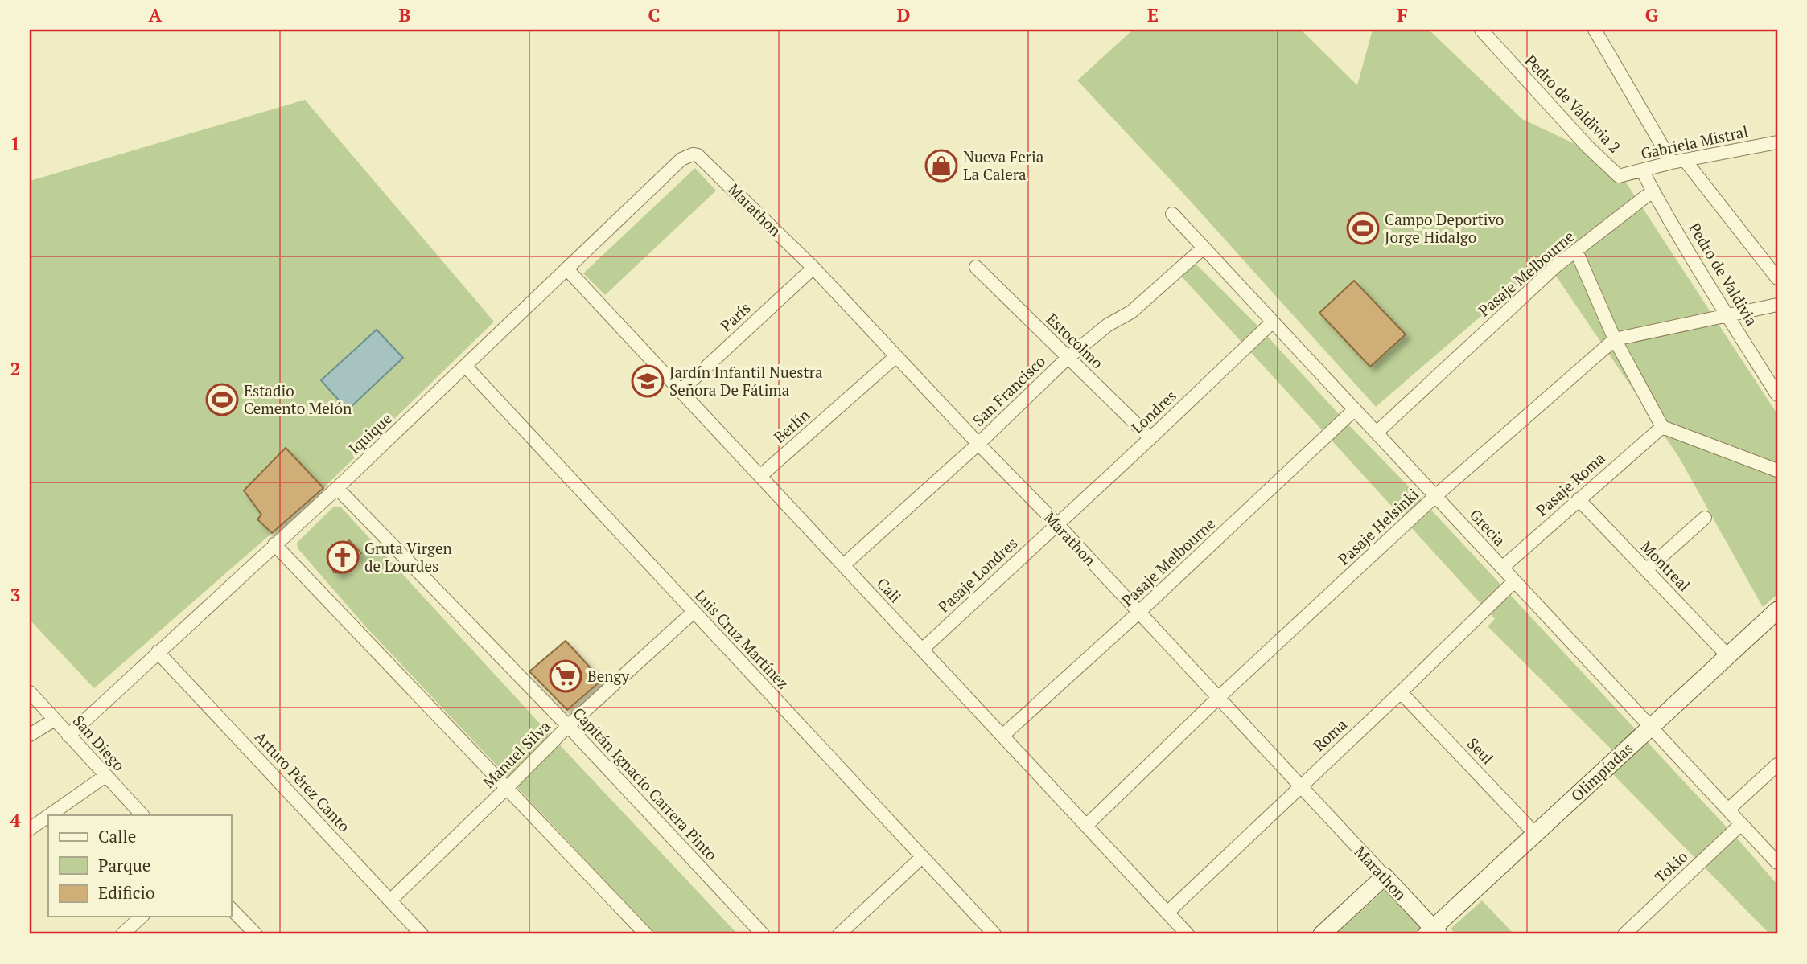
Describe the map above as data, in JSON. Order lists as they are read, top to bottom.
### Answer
{
  "streets": {
    "street": [
      "Pedro de Valdivia 2",
      "Gabriela Mistral",
      "Marathon",
      "Pasaje Melbourne",
      "Pedro de Valdivia",
      "París",
      "Estocolmo",
      "San Francisco",
      "Londres",
      "Berlín",
      "Iquique",
      "Pasaje Roma",
      "Pasaje Helsinki",
      "Grecia",
      "Montreal",
      "Pasaje Londres",
      "Cali",
      "Luis Cruz Martínez",
      "Roma",
      "San Diego",
      "Seul",
      "Manuel Silva",
      "Olimpíadas",
      "Arturo Pérez Canto",
      "Capitán Ignacio Carrera Pinto",
      "Tokio"
    ]
  },
  "crossings": [
    ["Pedro de Valdivia 2", "Gabriela Mistral"],
    ["Gabriela Mistral", "Pedro de Valdivia"],
    ["Marathon", "Pasaje Melbourne"],
    ["Marathon", "París"],
    ["Marathon", "San Francisco"],
    ["Marathon", "Londres"],
    ["Marathon", "Berlín"],
    ["Marathon", "Iquique"],
    ["Marathon", "Pasaje Helsinki"],
    ["Marathon", "Pasaje Londres"],
    ["Marathon", "Roma"],
    ["Marathon", "Olimpíadas"],
    ["Pasaje Melbourne", "Pedro de Valdivia"],
    ["Pasaje Melbourne", "Grecia"],
    ["Pasaje Melbourne", "Cali"],
    ["Pedro de Valdivia", "Pasaje Helsinki"],
    ["París", "Cali"],
    ["Estocolmo", "San Francisco"],
    ["Estocolmo", "Londres"],
    ["San Francisco", "Grecia"],
    ["San Francisco", "Cali"],
    ["Londres", "Grecia"],
    ["Londres", "Pasaje Londres"],
    ["Berlín", "Cali"],
    ["Iquique", "Cali"],
    ["Iquique", "Luis Cruz Martínez"],
    ["Iquique", "San Diego"],
    ["Iquique", "Arturo Pérez Canto"],
    ["Iquique", "Capitán Ignacio Carrera Pinto"],
    ["Pasaje Roma", "Grecia"],
    ["Pasaje Roma", "Montreal"],
    ["Pasaje Helsinki", "Grecia"],
    ["Pasaje Helsinki", "Cali"],
    ["Grecia", "Roma"],
    ["Grecia", "Olimpíadas"],
    ["Grecia", "Tokio"],
    ["Montreal", "Olimpíadas"],
    ["Pasaje Londres", "Cali"],
    ["Cali", "Roma"],
    ["Luis Cruz Martínez", "Manuel Silva"],
    ["Roma", "Seul"],
    ["Seul", "Olimpíadas"],
    ["Manuel Silva", "Arturo Pérez Canto"],
    ["Manuel Silva", "Capitán Ignacio Carrera Pinto"]
  ],
  "places": {
    "shop": ["Nueva Feria La Calera"],
    "sports": ["Campo Deportivo Jorge Hidalgo", "Estadio Cemento Melón"],
    "school or university": ["Jardín Infantil Nuestra Señora De Fátima"],
    "church": ["Gruta Virgen de Lourdes"],
    "supermarket": ["Bengy"]
  },
  "legend": ["Calle", "Parque", "Edificio"],
  "grid": {
    "columns": [
      "A",
      "B",
      "C",
      "D",
      "E",
      "F",
      "G"
    ],
    "rows": [
      "1",
      "2",
      "3",
      "4"
    ]
  }
}
